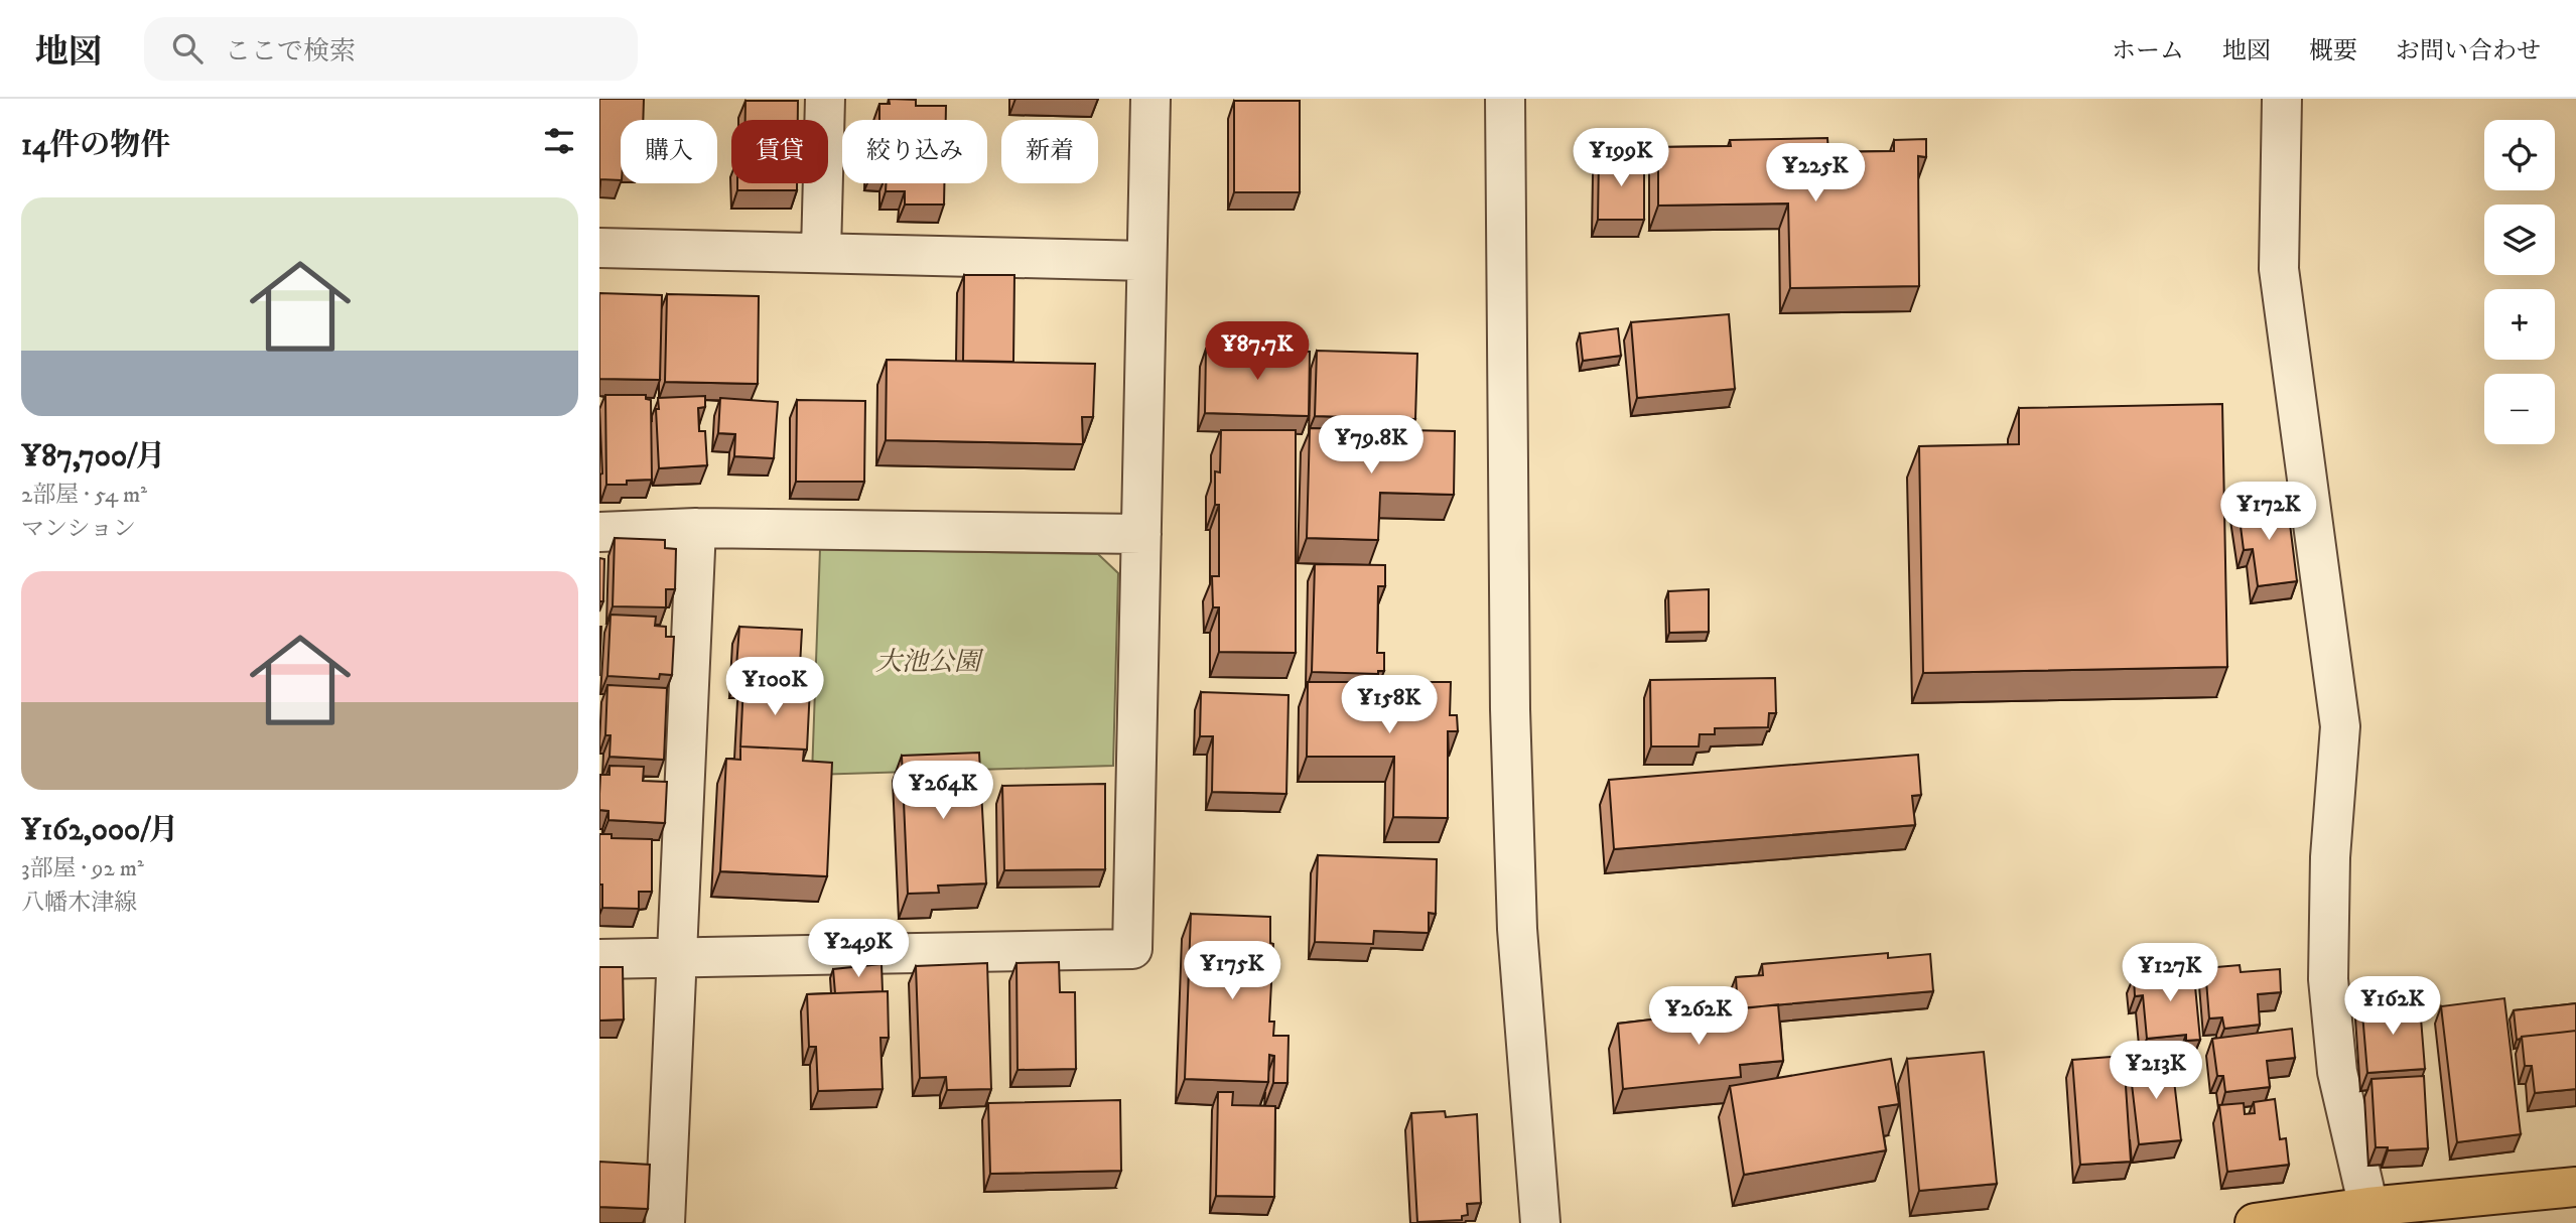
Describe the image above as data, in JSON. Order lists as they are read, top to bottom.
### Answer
{
  "parks": ["大池公園"],
  "page": {
    "header": "地図",
    "search": "ここで検索",
    "nav": [
      "ホーム",
      "地図",
      "概要",
      "お問い合わせ"
    ],
    "heading": "14件の物件",
    "map_buttons": ["+", "−"],
    "chip": [
      "購入",
      "賃貸",
      "絞り込み",
      "新着"
    ],
    "price": [
      "¥199K",
      "¥225K",
      "¥87.7K",
      "¥79.8K",
      "¥172K",
      "¥100K",
      "¥158K",
      "¥264K",
      "¥249K",
      "¥175K",
      "¥127K",
      "¥162K",
      "¥262K",
      "¥213K"
    ],
    "list": [
      {
        "name": "¥87,700/月",
        "note": "2部屋 · 54 m² · マンション"
      },
      {
        "name": "¥162,000/月",
        "note": "3部屋 · 92 m² · 八幡木津線"
      }
    ]
  }
}
